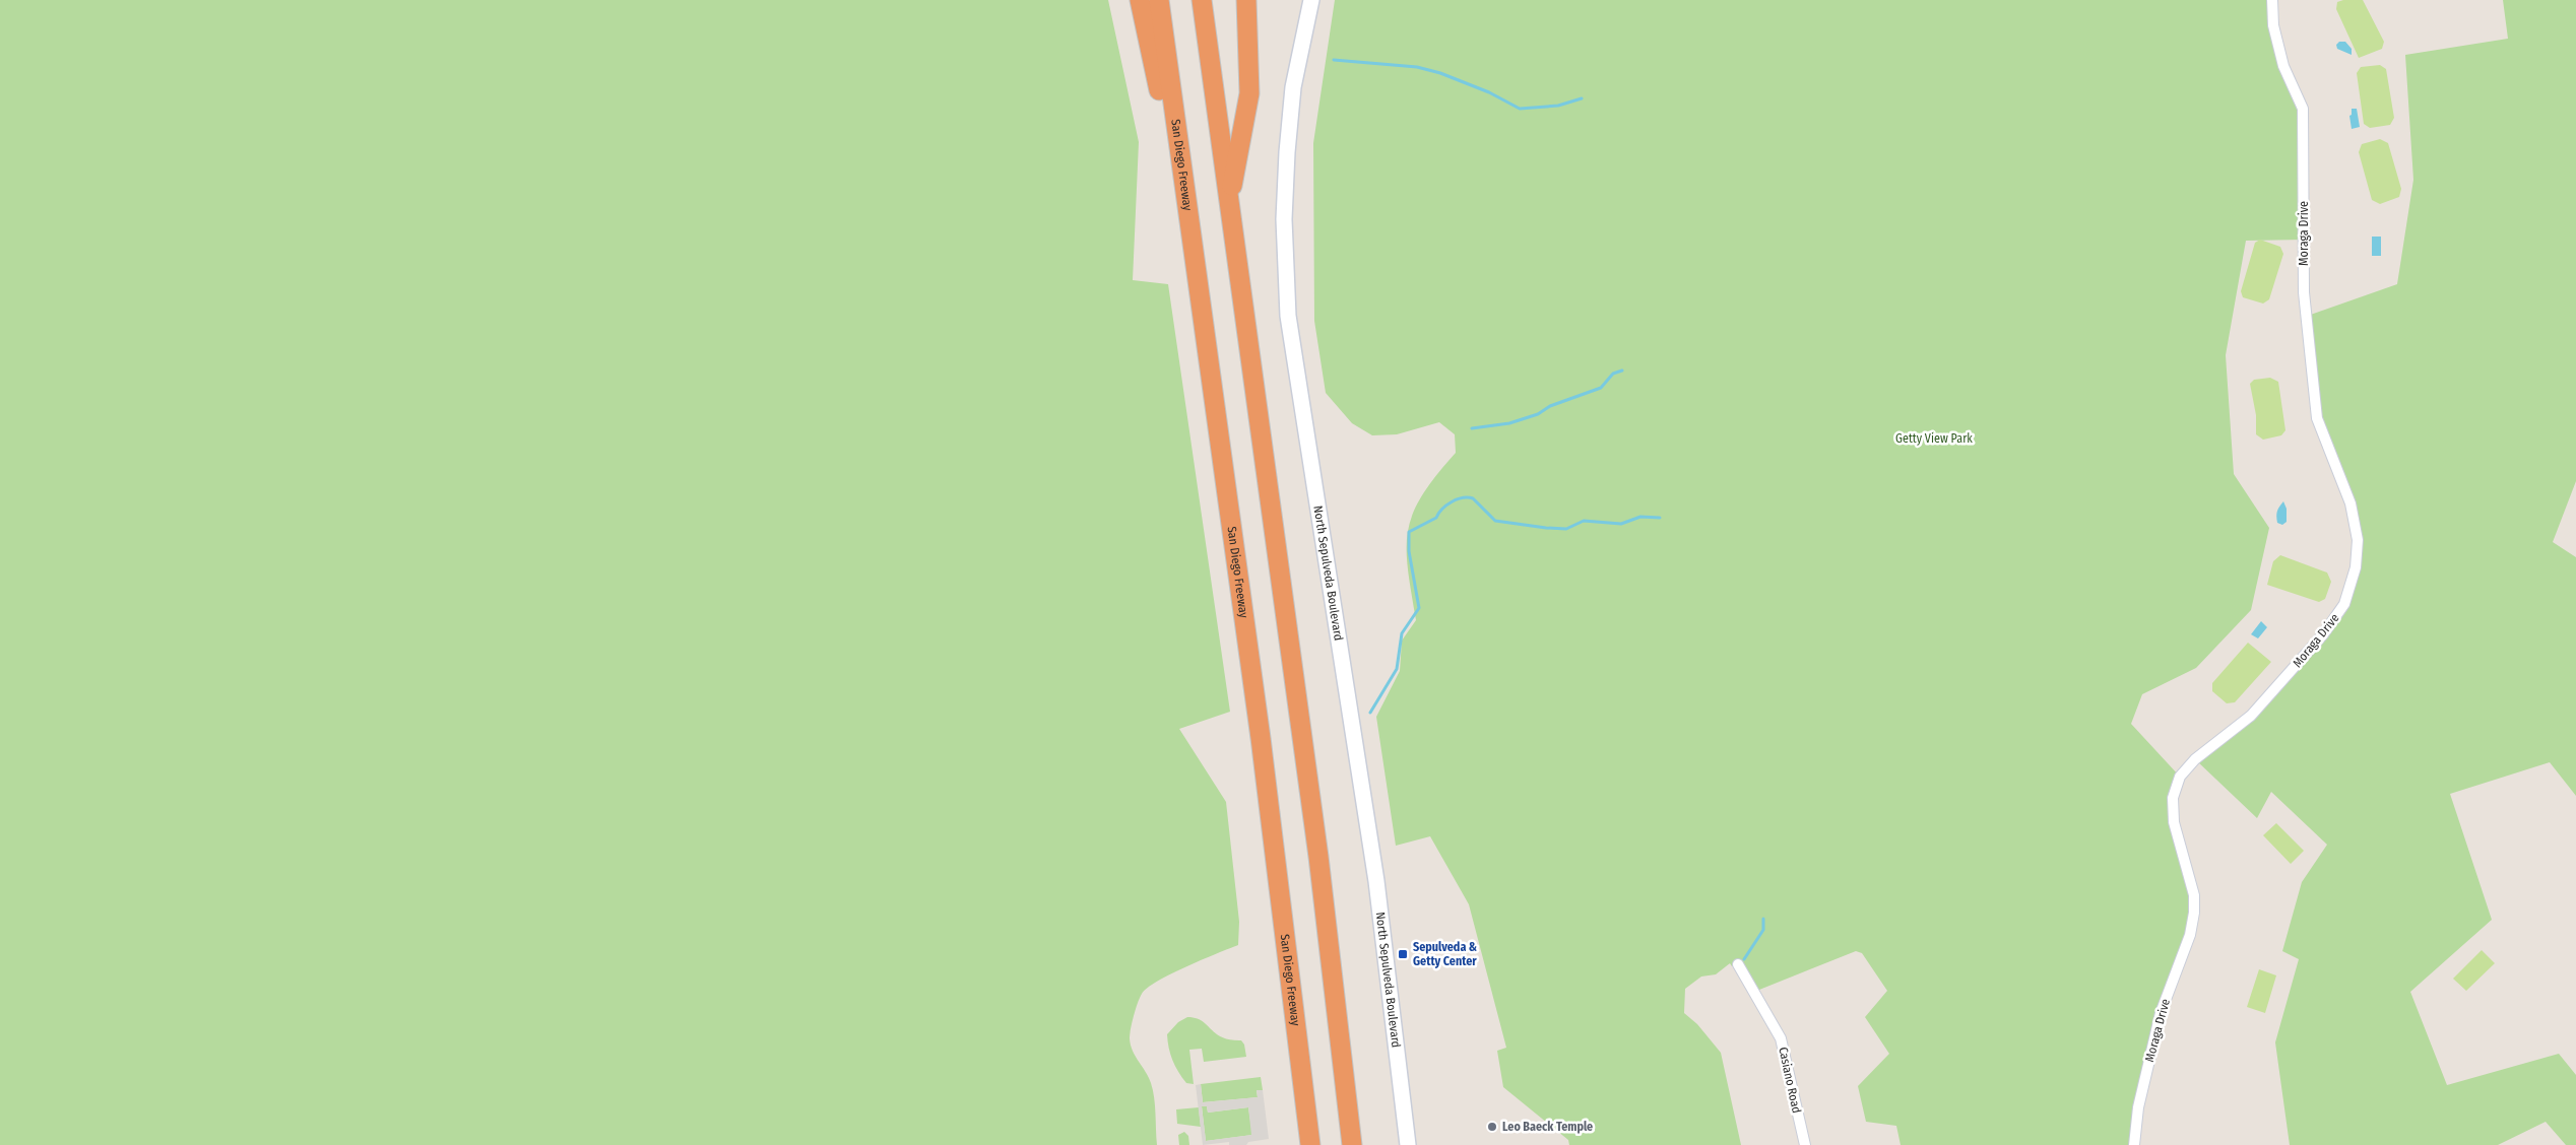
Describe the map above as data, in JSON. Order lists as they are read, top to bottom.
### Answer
{
  "streets": {
    "highway": ["San Diego Freeway"],
    "main road": ["North Sepulveda Boulevard"],
    "street": ["Moraga Drive", "Casiano Road"]
  },
  "parks": ["Getty View Park"],
  "places": {
    "transit": ["Sepulveda & Getty Center"],
    "other": ["Leo Baeck Temple"]
  }
}
